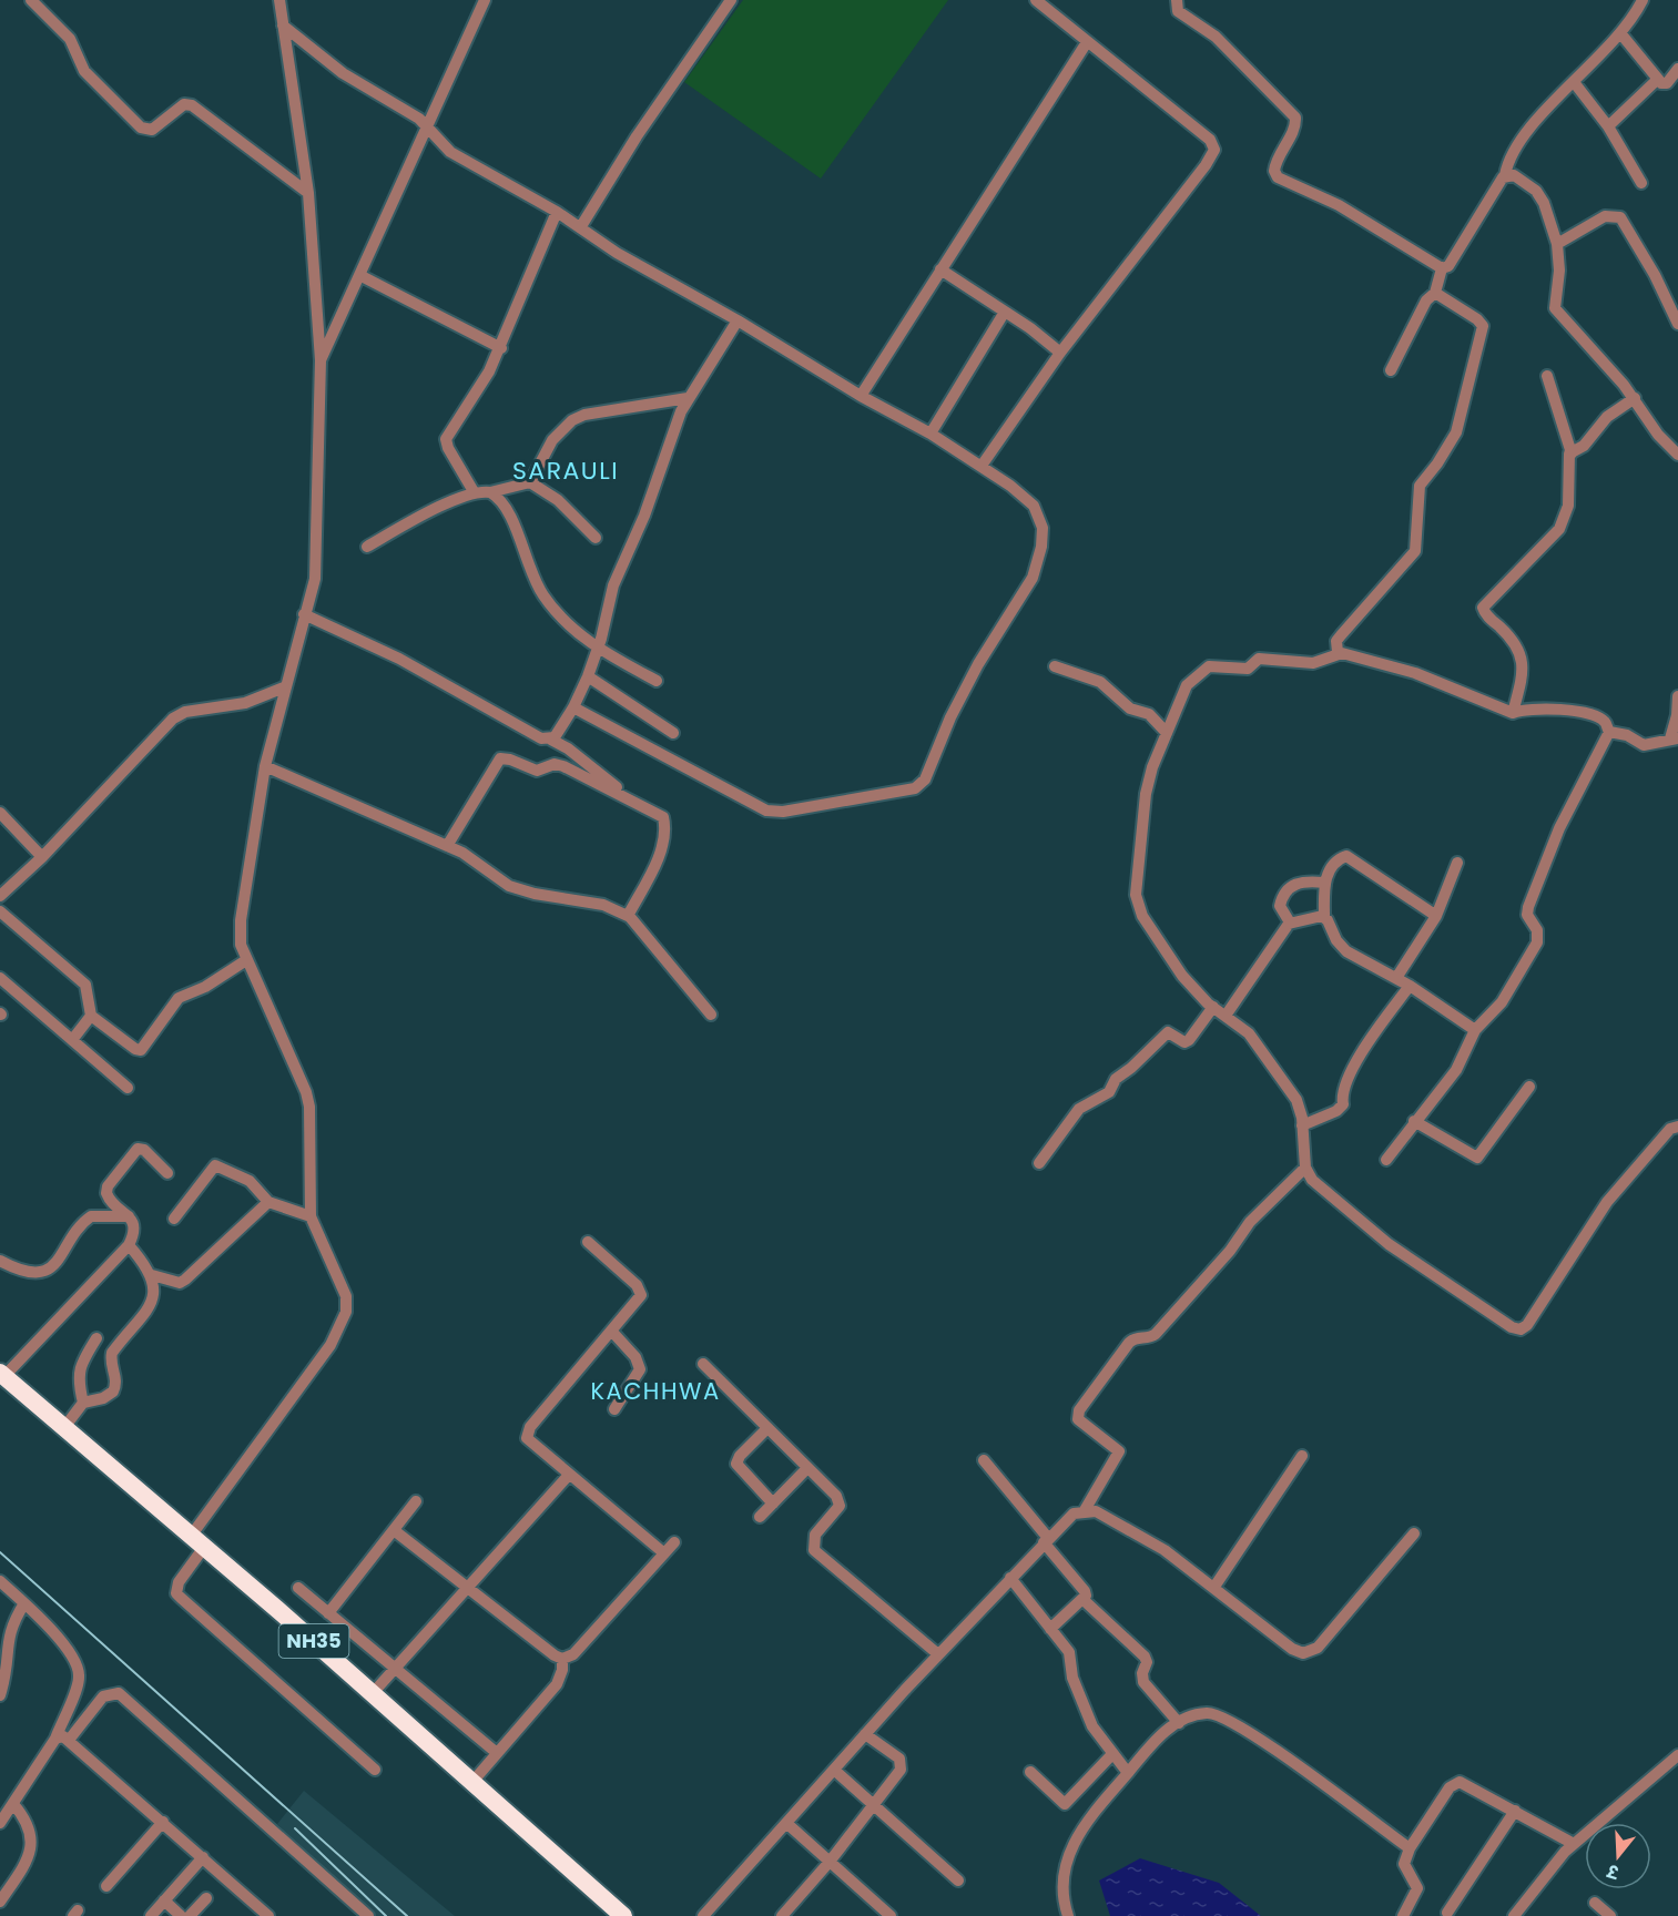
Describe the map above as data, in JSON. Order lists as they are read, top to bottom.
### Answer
{
  "streets": {
    "highway": ["NH35"]
  },
  "districts": ["SARAULI", "KACHHWA"],
  "north": "bottom"
}
